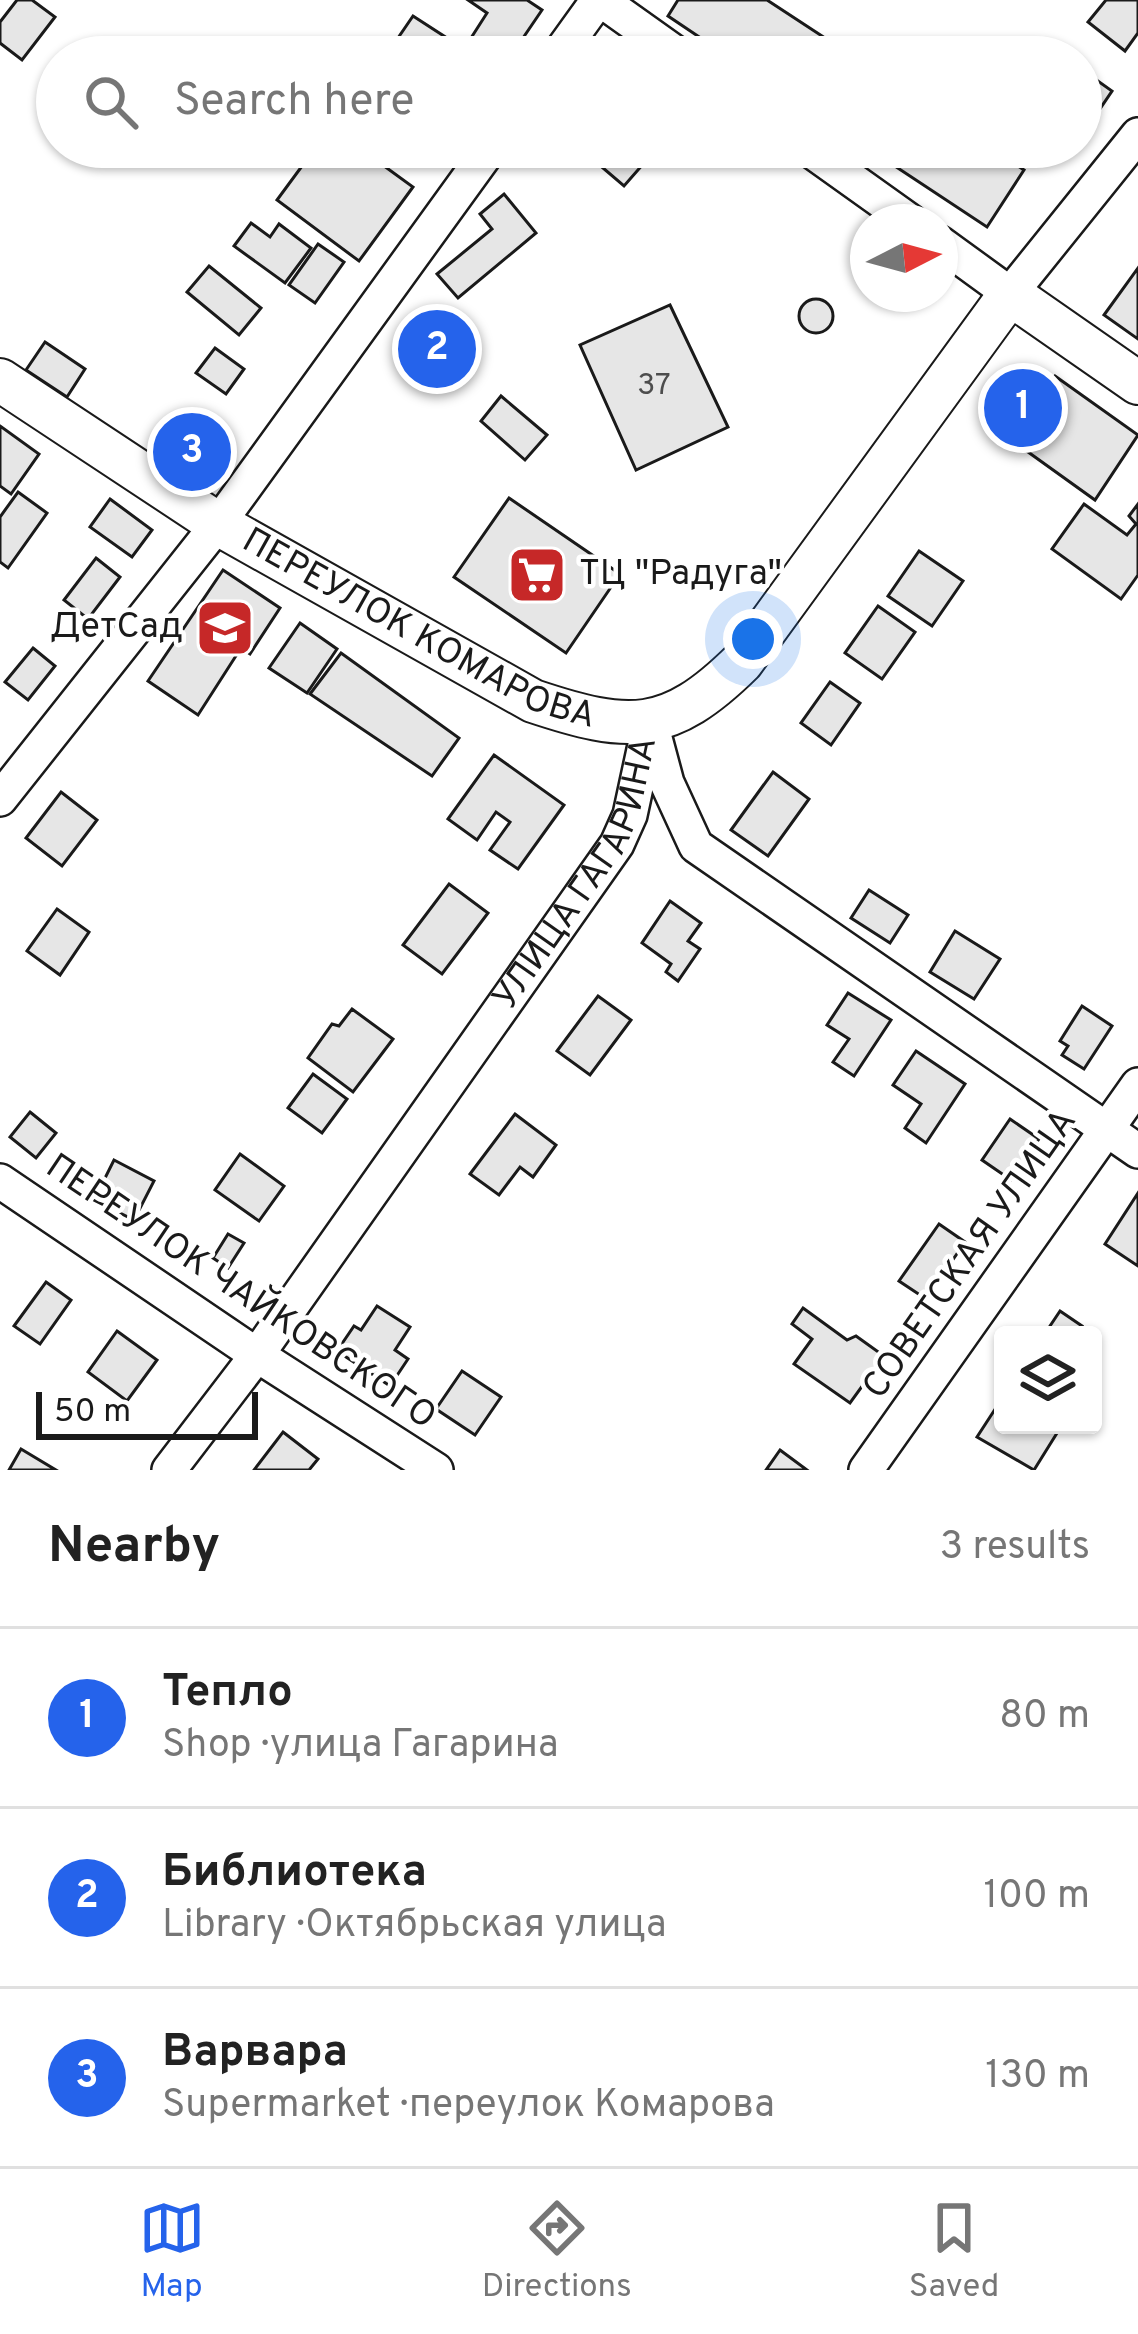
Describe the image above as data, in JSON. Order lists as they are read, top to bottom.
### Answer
{
  "streets": {
    "main road": ["ПЕРЕУЛОК КОМАРОВА", "УЛИЦА ГАГАРИНА"],
    "street": ["СОВЕТСКАЯ УЛИЦА", "ПЕРЕУЛОК ЧАЙКОВСКОГО"]
  },
  "crossings": [
    ["ПЕРЕУЛОК КОМАРОВА", "УЛИЦА ГАГАРИНА"],
    ["ПЕРЕУЛОК КОМАРОВА", "СОВЕТСКАЯ УЛИЦА"],
    ["УЛИЦА ГАГАРИНА", "ПЕРЕУЛОК ЧАЙКОВСКОГО"]
  ],
  "places": {
    "supermarket": ["ТЦ \"Радуга\""],
    "school or university": ["ДетСад"]
  },
  "house_numbers": ["37"],
  "scale_bar": "50 m",
  "north": "right",
  "page": {
    "search": "Search here",
    "pins": ["2", "1", "3"],
    "scale": "50 m",
    "heading": ["Nearby", "3 results"],
    "list": [
      {
        "mark": "1",
        "name": "Тепло",
        "note": "Shop · улица Гагарина",
        "value": "80 m"
      },
      {
        "mark": "2",
        "name": "Библиотека",
        "note": "Library · Октябрьская улица",
        "value": "100 m"
      },
      {
        "mark": "3",
        "name": "Варвара",
        "note": "Supermarket · переулок Комарова",
        "value": "130 m"
      }
    ],
    "nav": ["Map", "Directions", "Saved"]
  }
}
